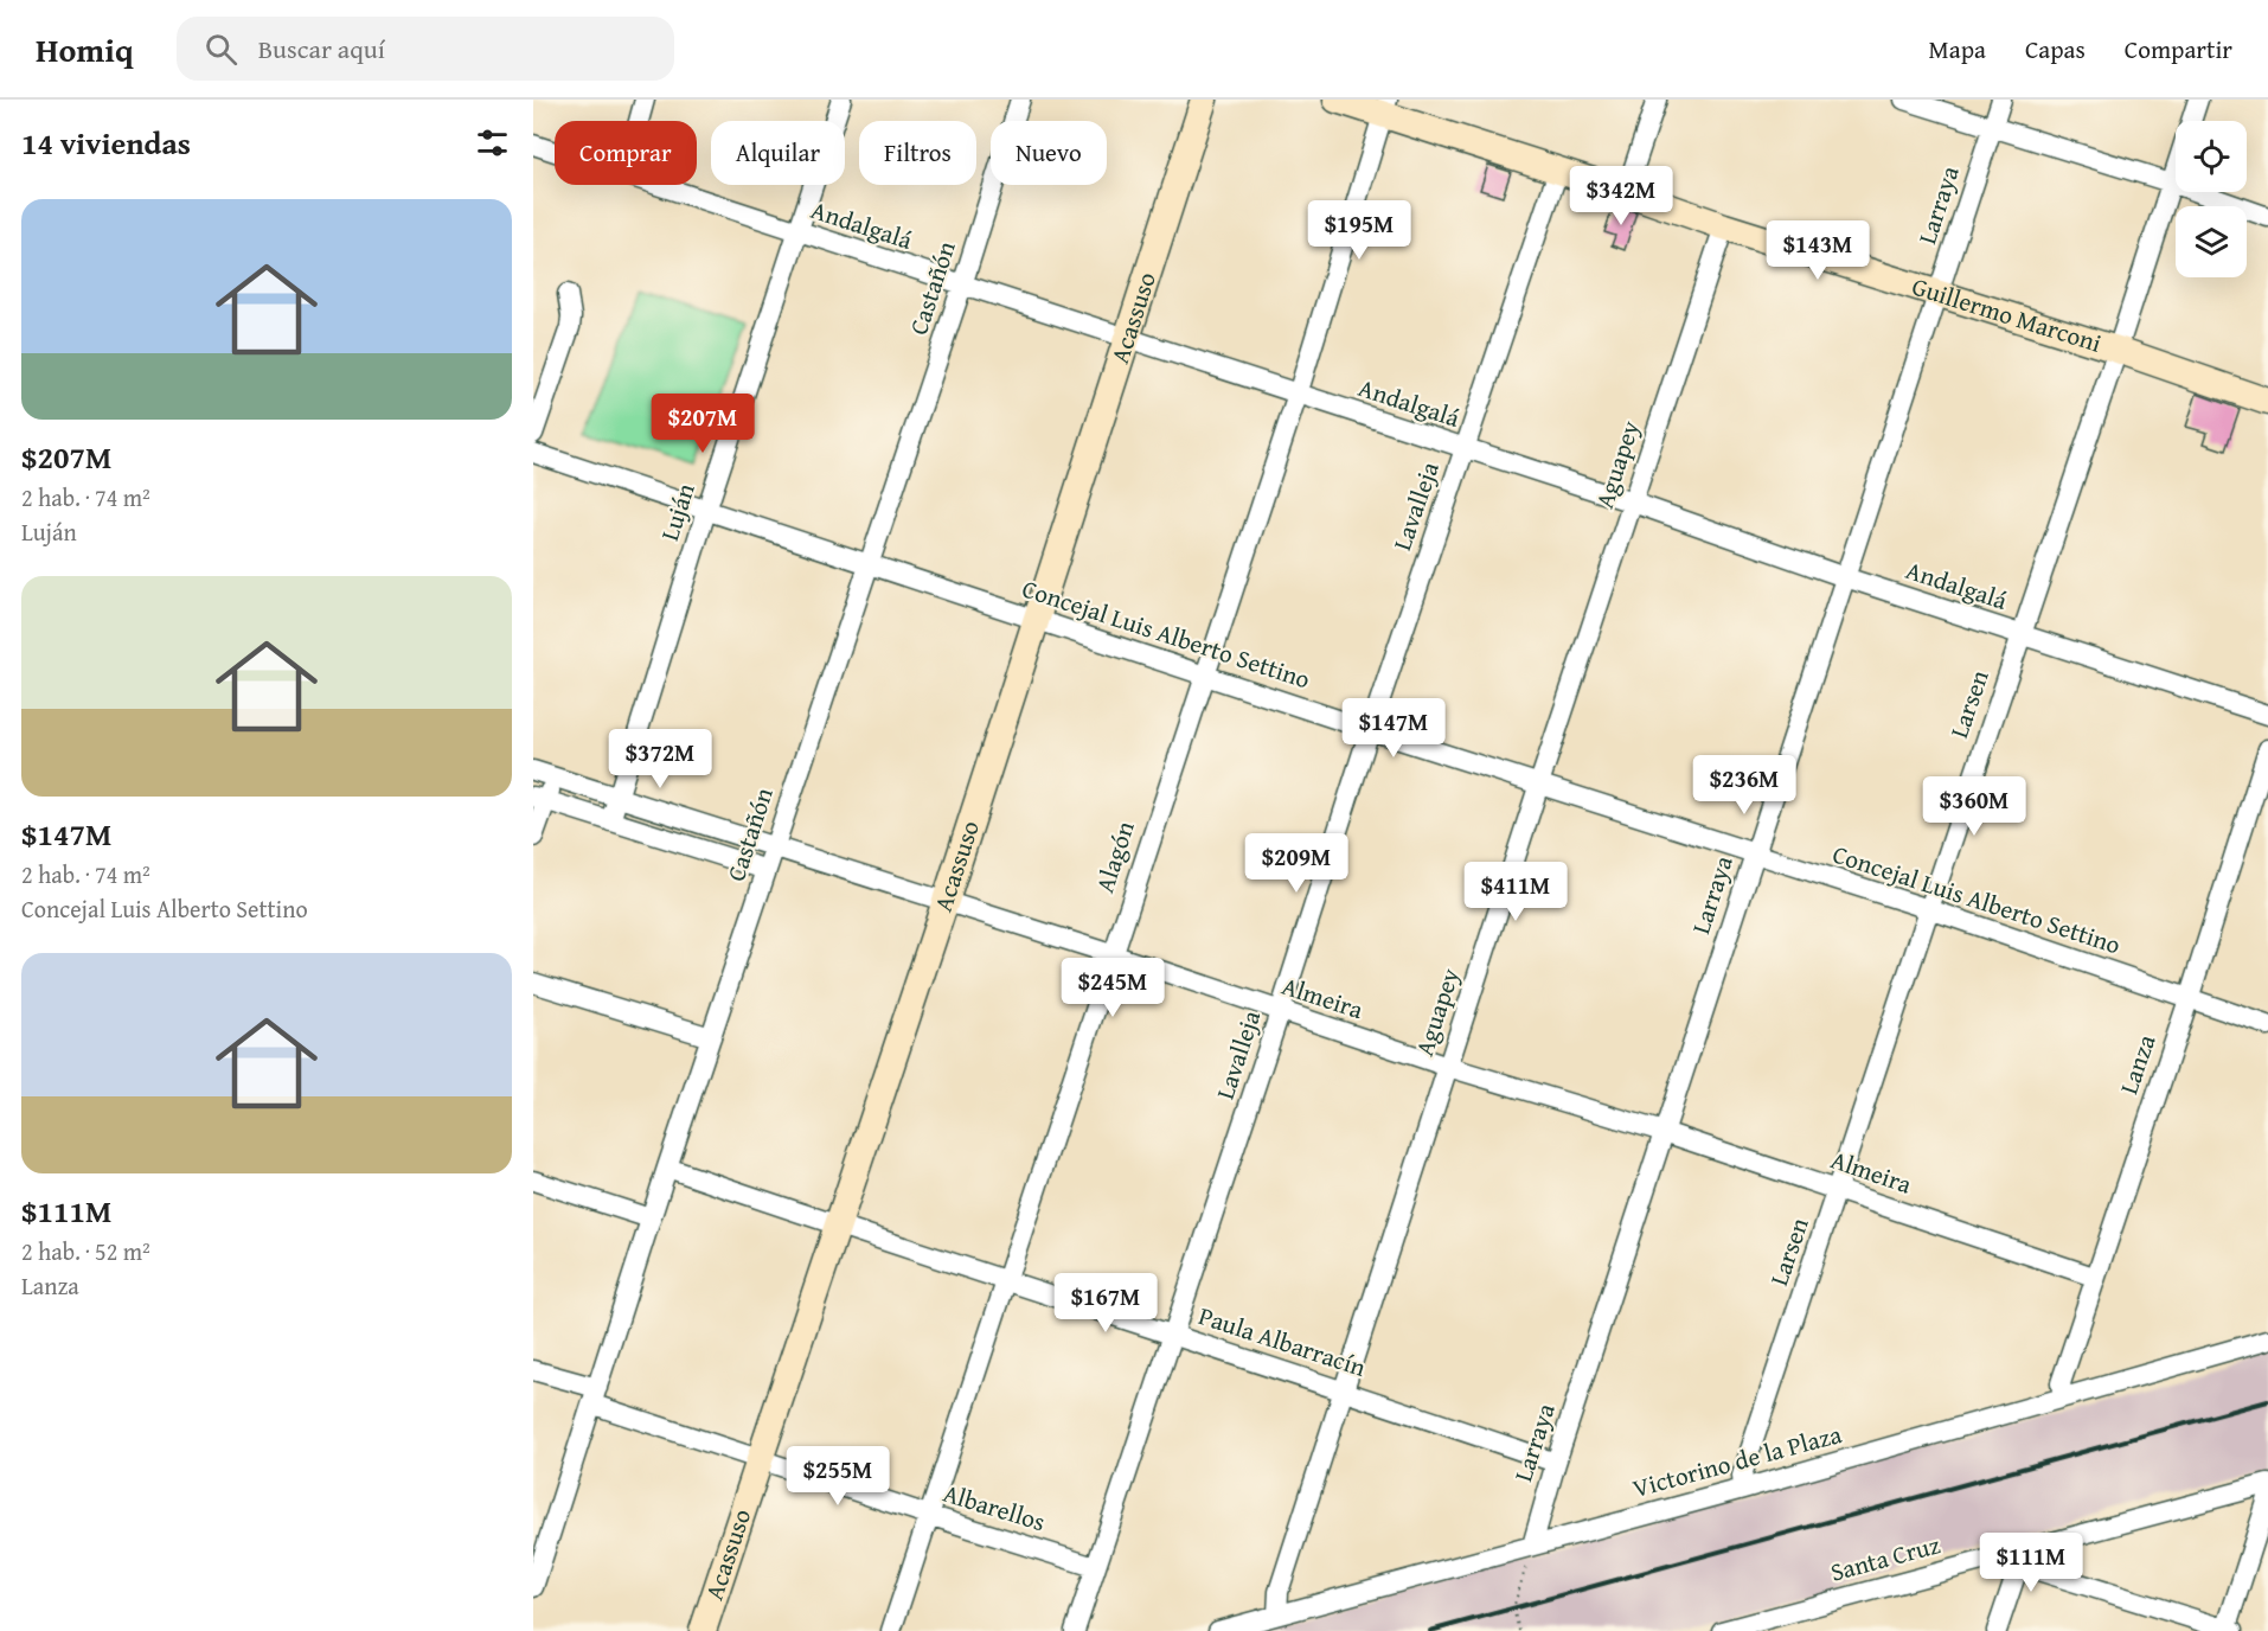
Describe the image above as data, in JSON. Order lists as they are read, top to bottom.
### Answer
{
  "streets": {
    "street": [
      "Larraya",
      "Andalgalá",
      "Castañón",
      "Guillermo Marconi",
      "Acassuso",
      "Aguapey",
      "Lavalleja",
      "Luján",
      "Concejal Luis Alberto Settino",
      "Larsen",
      "Alagón",
      "Almeira",
      "Lanza",
      "Paula Albarracín",
      "Victorino de la Plaza",
      "Albarellos",
      "Santa Cruz"
    ]
  },
  "crossings": [
    ["Larraya", "Andalgalá"],
    ["Larraya", "Guillermo Marconi"],
    ["Larraya", "Concejal Luis Alberto Settino"],
    ["Larraya", "Almeira"],
    ["Larraya", "Paula Albarracín"],
    ["Larraya", "Victorino de la Plaza"],
    ["Andalgalá", "Castañón"],
    ["Andalgalá", "Acassuso"],
    ["Andalgalá", "Aguapey"],
    ["Andalgalá", "Lavalleja"],
    ["Andalgalá", "Luján"],
    ["Andalgalá", "Larsen"],
    ["Andalgalá", "Alagón"],
    ["Castañón", "Concejal Luis Alberto Settino"],
    ["Castañón", "Almeira"],
    ["Castañón", "Paula Albarracín"],
    ["Castañón", "Albarellos"],
    ["Guillermo Marconi", "Aguapey"],
    ["Guillermo Marconi", "Lavalleja"],
    ["Guillermo Marconi", "Larsen"],
    ["Guillermo Marconi", "Alagón"],
    ["Acassuso", "Concejal Luis Alberto Settino"],
    ["Acassuso", "Almeira"],
    ["Acassuso", "Paula Albarracín"],
    ["Acassuso", "Albarellos"],
    ["Aguapey", "Concejal Luis Alberto Settino"],
    ["Aguapey", "Almeira"],
    ["Aguapey", "Paula Albarracín"],
    ["Aguapey", "Victorino de la Plaza"],
    ["Lavalleja", "Concejal Luis Alberto Settino"],
    ["Lavalleja", "Almeira"],
    ["Lavalleja", "Paula Albarracín"],
    ["Lavalleja", "Albarellos"],
    ["Luján", "Concejal Luis Alberto Settino"],
    ["Luján", "Almeira"],
    ["Concejal Luis Alberto Settino", "Larsen"],
    ["Concejal Luis Alberto Settino", "Alagón"],
    ["Concejal Luis Alberto Settino", "Lanza"],
    ["Larsen", "Almeira"],
    ["Larsen", "Victorino de la Plaza"],
    ["Alagón", "Almeira"],
    ["Alagón", "Paula Albarracín"],
    ["Alagón", "Albarellos"],
    ["Almeira", "Lanza"],
    ["Lanza", "Victorino de la Plaza"]
  ],
  "page": {
    "header": "Homiq",
    "search": "Buscar aquí",
    "nav": ["Mapa", "Capas", "Compartir"],
    "heading": "14 viviendas",
    "chip": [
      "Comprar",
      "Alquilar",
      "Filtros",
      "Nuevo"
    ],
    "price": [
      "$342M",
      "$195M",
      "$143M",
      "$207M",
      "$147M",
      "$372M",
      "$236M",
      "$360M",
      "$209M",
      "$411M",
      "$245M",
      "$167M",
      "$255M",
      "$111M"
    ],
    "list": [
      {
        "name": "$207M",
        "note": "2 hab. · 74 m² · Luján"
      },
      {
        "name": "$147M",
        "note": "2 hab. · 74 m² · Concejal Luis Alberto Settino"
      },
      {
        "name": "$111M",
        "note": "2 hab. · 52 m² · Lanza"
      }
    ]
  }
}
